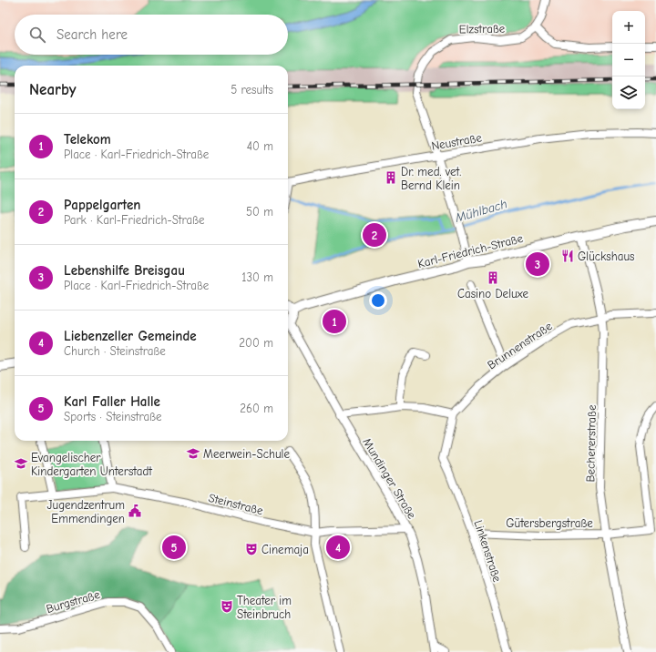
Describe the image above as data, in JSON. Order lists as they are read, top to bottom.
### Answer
{
  "streets": {
    "street": [
      "Elzstraße",
      "Neustraße",
      "Karl-Friedrich-Straße",
      "Brunnenstraße",
      "Bechererstraße",
      "Mundinger Straße",
      "Steinstraße",
      "Gütersbergstraße",
      "Linkenstraße",
      "Burgstraße"
    ]
  },
  "crossings": [
    ["Elzstraße", "Neustraße"],
    ["Elzstraße", "Karl-Friedrich-Straße"],
    ["Karl-Friedrich-Straße", "Bechererstraße"],
    ["Brunnenstraße", "Bechererstraße"],
    ["Brunnenstraße", "Linkenstraße"],
    ["Bechererstraße", "Gütersbergstraße"],
    ["Mundinger Straße", "Steinstraße"],
    ["Gütersbergstraße", "Linkenstraße"]
  ],
  "water": ["Mühlbach"],
  "places": {
    "building": ["Dr. med. vet. Bernd Klein", "Casino Deluxe"],
    "restaurant": ["Glückshaus"],
    "school or university": ["Meerwein-Schule", "Evangelischer Kindergarten Unterstadt"],
    "public building": ["Jugendzentrum Emmendingen"],
    "theatre": ["Cinemaja", "Theater im Steinbruch"]
  },
  "page": {
    "map_buttons": ["+", "−"],
    "search": "Search here",
    "heading": ["Nearby", "5 results"],
    "list": [
      {
        "mark": "1",
        "name": "Telekom",
        "note": "Place · Karl-Friedrich-Straße",
        "value": "40 m"
      },
      {
        "mark": "2",
        "name": "Pappelgarten",
        "note": "Park · Karl-Friedrich-Straße",
        "value": "50 m"
      },
      {
        "mark": "3",
        "name": "Lebenshilfe Breisgau",
        "note": "Place · Karl-Friedrich-Straße",
        "value": "130 m"
      },
      {
        "mark": "4",
        "name": "Liebenzeller Gemeinde",
        "note": "Church · Steinstraße",
        "value": "200 m"
      },
      {
        "mark": "5",
        "name": "Karl Faller Halle",
        "note": "Sports · Steinstraße",
        "value": "260 m"
      }
    ],
    "pins": [
      "2",
      "3",
      "1",
      "4",
      "5"
    ]
  }
}
